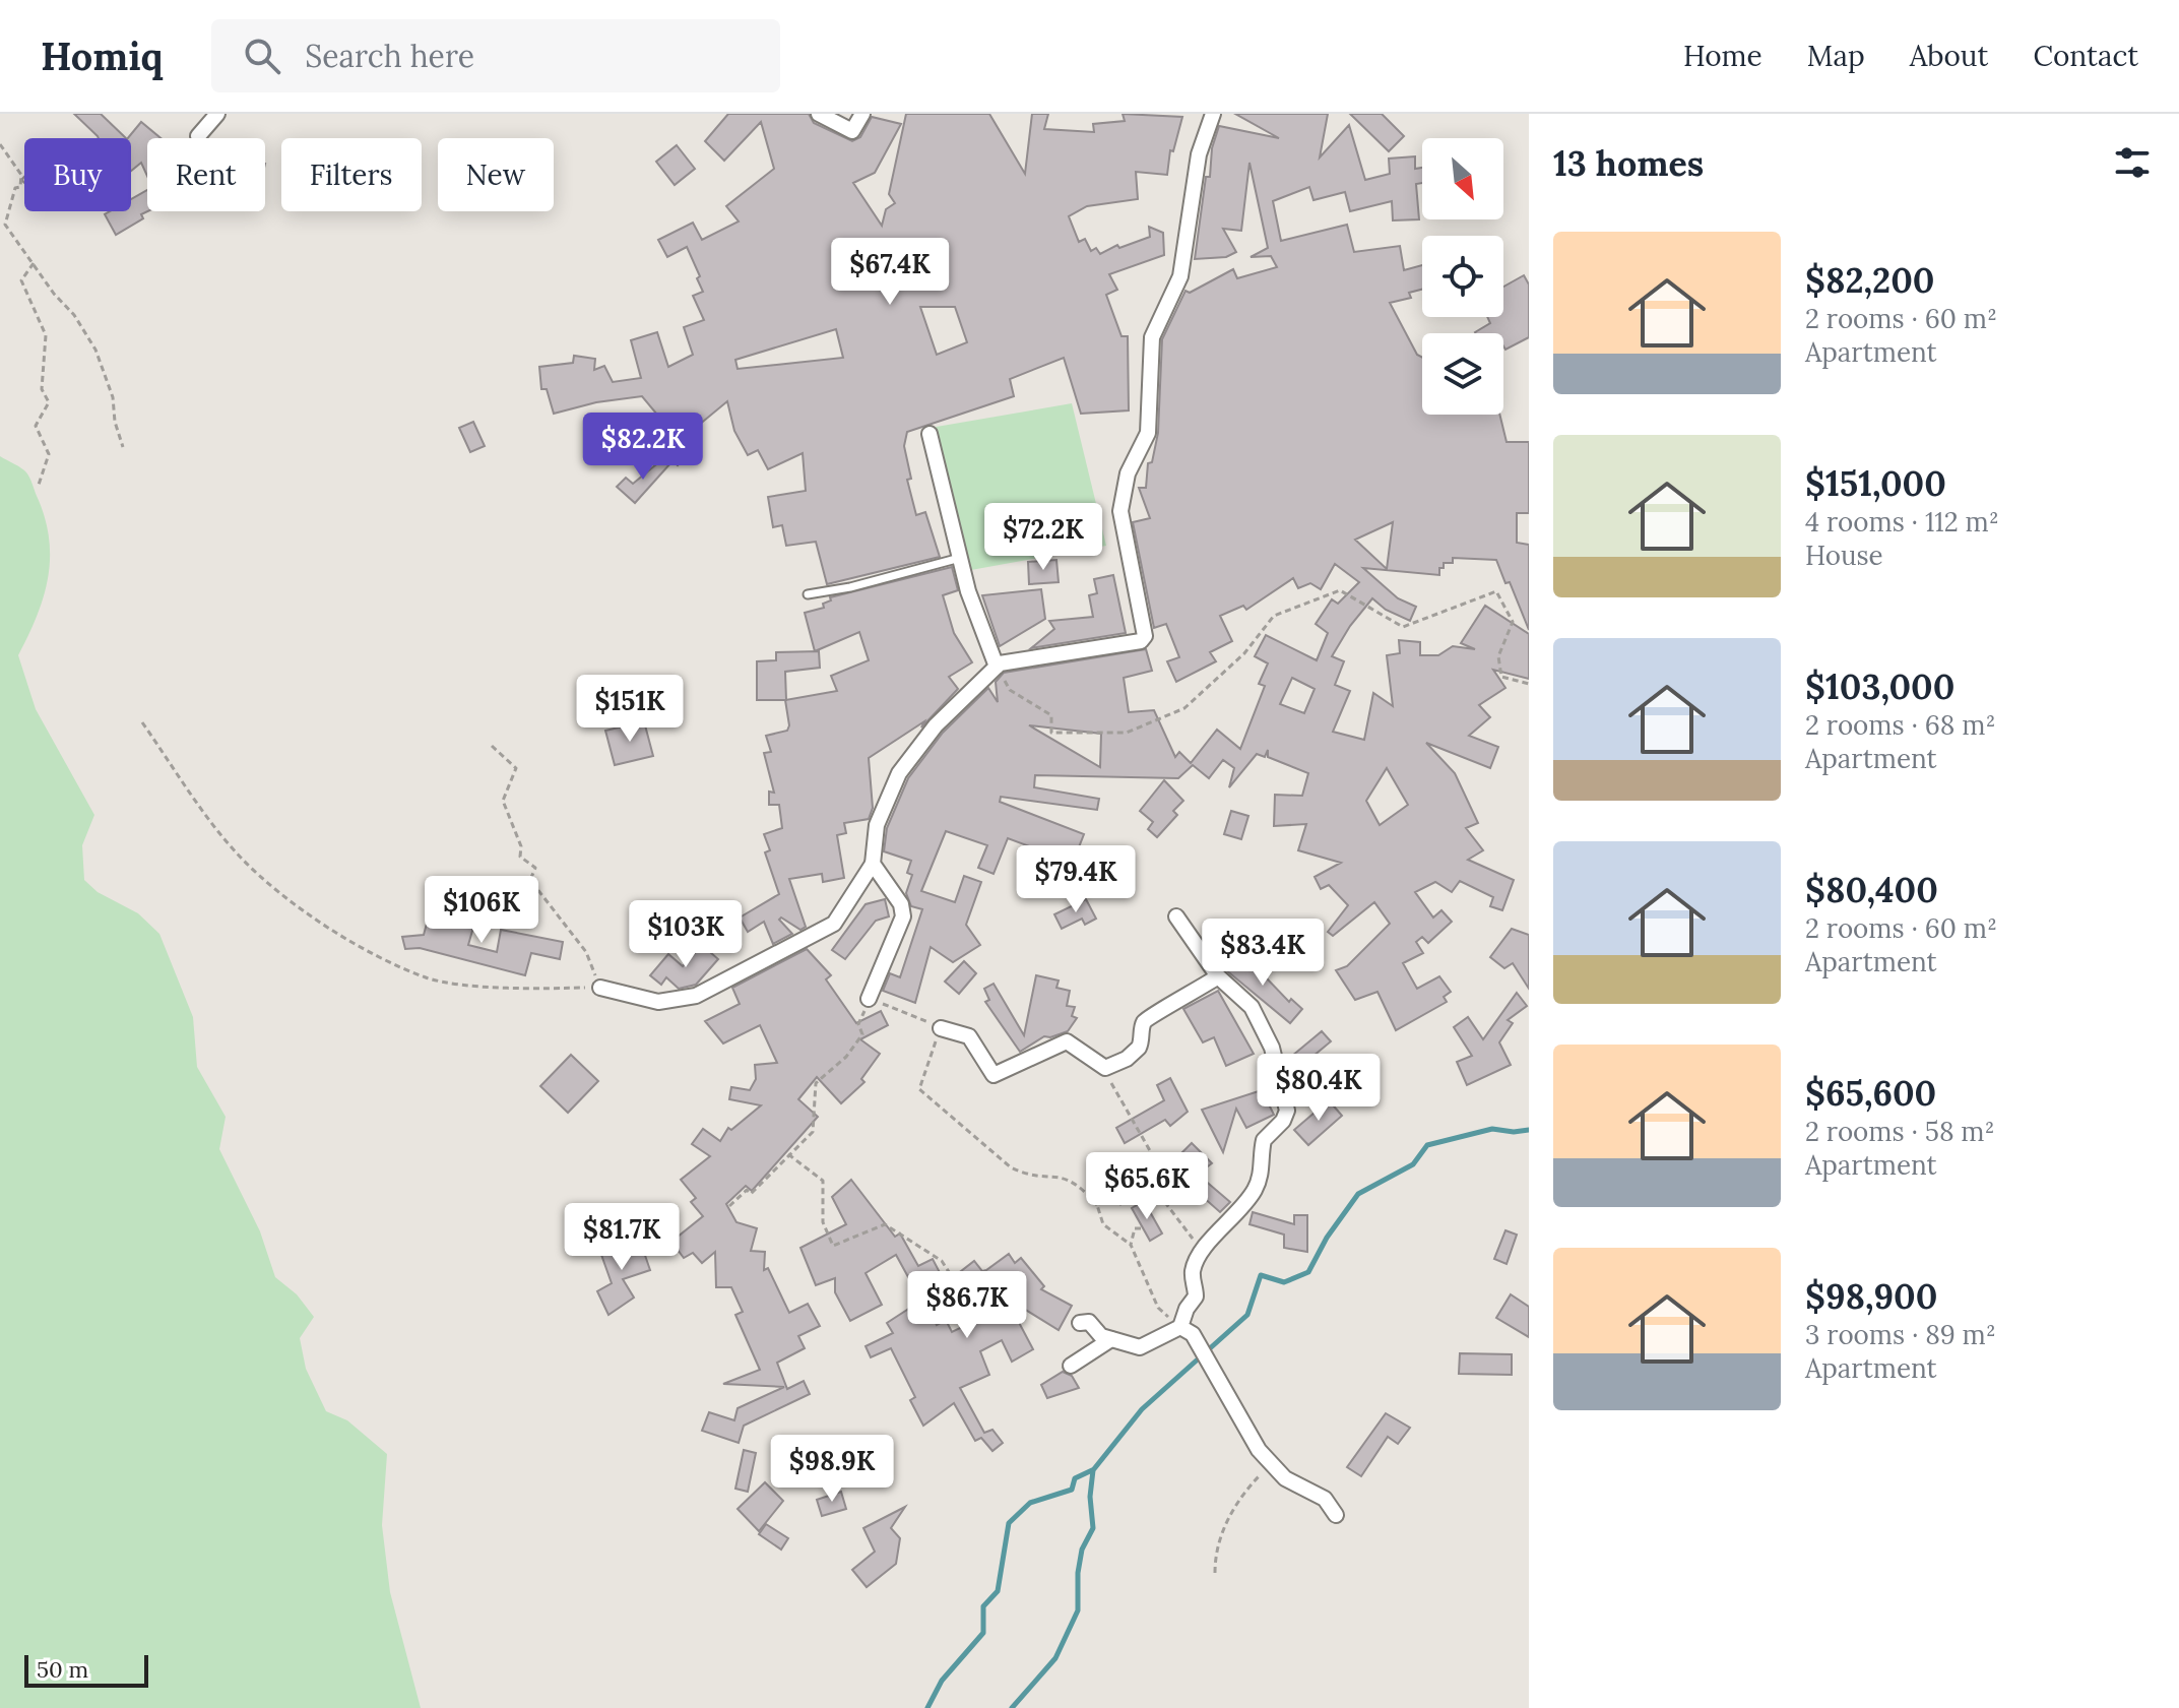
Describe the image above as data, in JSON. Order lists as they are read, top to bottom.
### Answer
{
  "scale_bar": "50 m",
  "north": "bottom right",
  "page": {
    "header": "Homiq",
    "search": "Search here",
    "nav": [
      "Home",
      "Map",
      "About",
      "Contact"
    ],
    "heading": "13 homes",
    "chip": [
      "Buy",
      "Rent",
      "Filters",
      "New"
    ],
    "list": [
      {
        "name": "$82,200",
        "note": "2 rooms · 60 m² · Apartment"
      },
      {
        "name": "$151,000",
        "note": "4 rooms · 112 m² · House"
      },
      {
        "name": "$103,000",
        "note": "2 rooms · 68 m² · Apartment"
      },
      {
        "name": "$80,400",
        "note": "2 rooms · 60 m² · Apartment"
      },
      {
        "name": "$65,600",
        "note": "2 rooms · 58 m² · Apartment"
      },
      {
        "name": "$98,900",
        "note": "3 rooms · 89 m² · Apartment"
      }
    ],
    "price": [
      "$67.4K",
      "$82.2K",
      "$72.2K",
      "$151K",
      "$79.4K",
      "$106K",
      "$103K",
      "$83.4K",
      "$80.4K",
      "$65.6K",
      "$81.7K",
      "$86.7K",
      "$98.9K"
    ],
    "scale": "50 m"
  }
}
